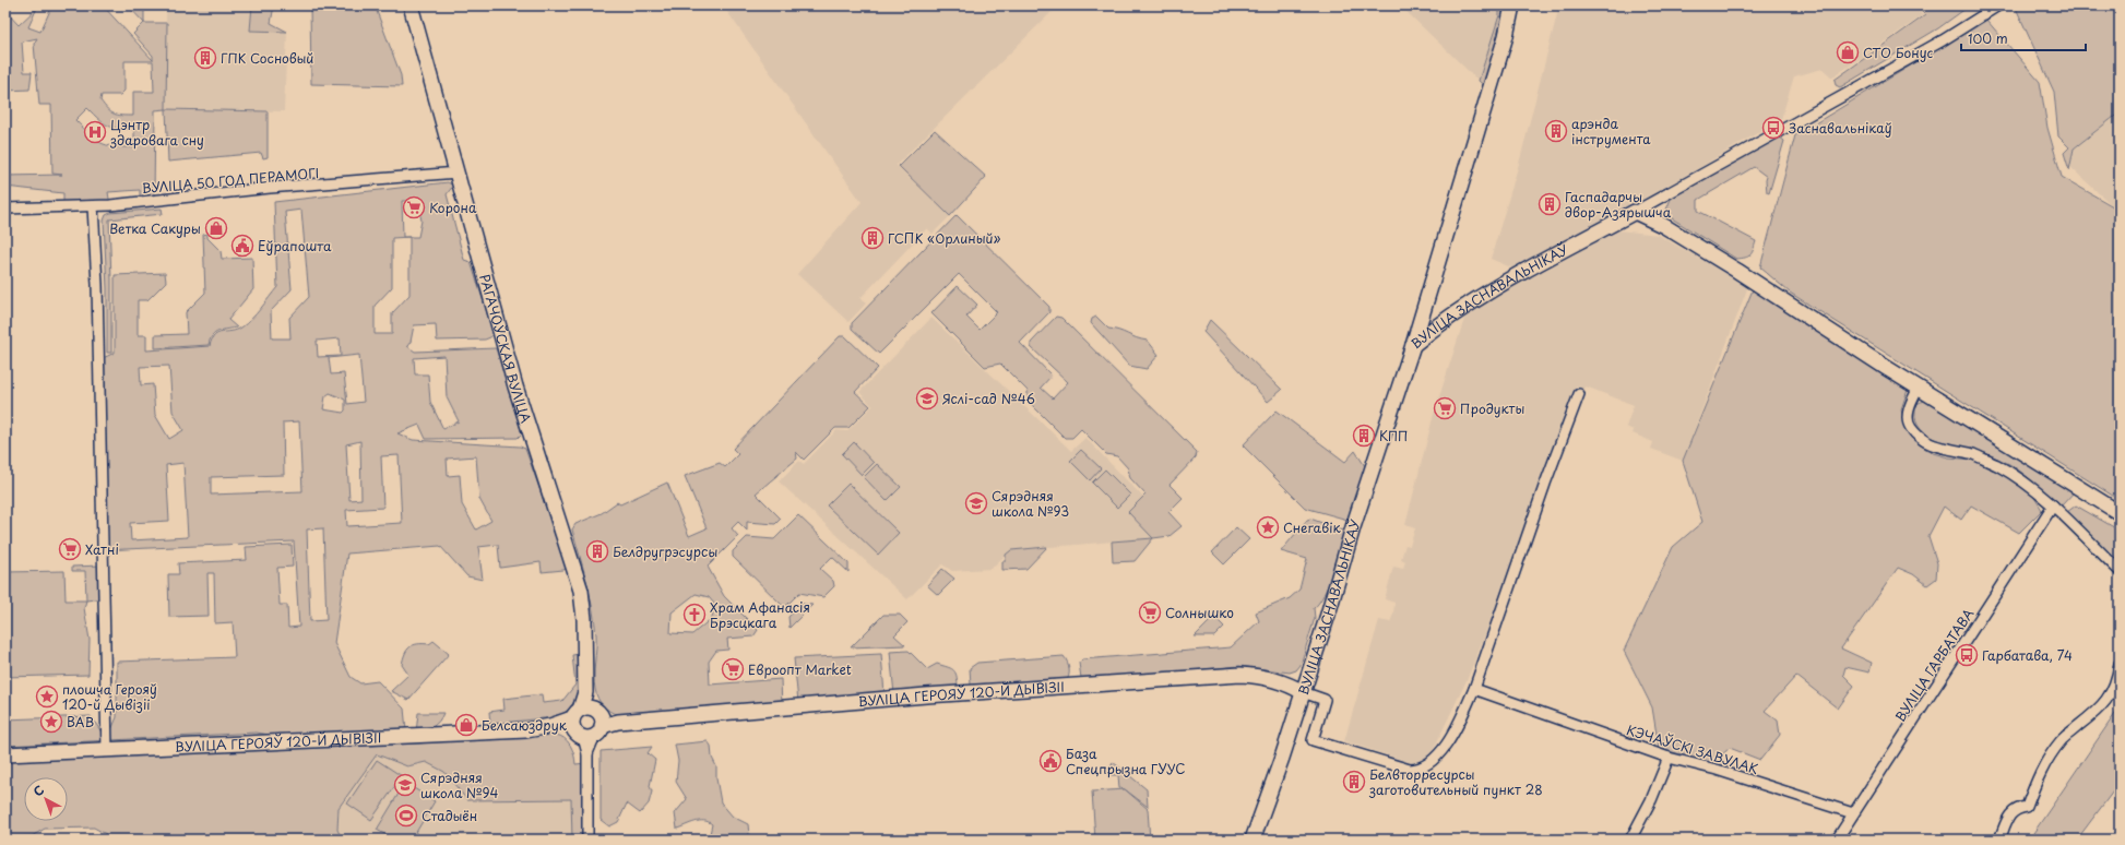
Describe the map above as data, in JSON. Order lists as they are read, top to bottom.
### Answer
{
  "streets": {
    "street": [
      "ВУЛІЦА 50 ГОД ПЕРАМОГІ",
      "ВУЛІЦА ЗАСНАВАЛЬНІКАЎ",
      "РАГАЧОЎСКАЯ ВУЛІЦА",
      "ВУЛІЦА ГАРБАТАВА",
      "ВУЛІЦА ГЕРОЯЎ 120-Й ДЫВІЗІІ",
      "КЭЧАЎСКІ ЗАВУЛАК"
    ]
  },
  "crossings": [
    ["ВУЛІЦА 50 ГОД ПЕРАМОГІ", "РАГАЧОЎСКАЯ ВУЛІЦА"],
    ["ВУЛІЦА ЗАСНАВАЛЬНІКАЎ", "ВУЛІЦА ГЕРОЯЎ 120-Й ДЫВІЗІІ"],
    ["РАГАЧОЎСКАЯ ВУЛІЦА", "ВУЛІЦА ГЕРОЯЎ 120-Й ДЫВІЗІІ"],
    ["ВУЛІЦА ГАРБАТАВА", "КЭЧАЎСКІ ЗАВУЛАК"]
  ],
  "places": {
    "shop": ["СТО Бонус", "Ветка Сакуры", "Белсаюздрук"],
    "building": [
      "ГПК Сосновый",
      "арэнда інструмента",
      "Гаспадарчы двор-Азярышча",
      "ГСПК «Орлиный»",
      "КПП",
      "Белдругрэсурсы",
      "Белвторресурсы заготовительный пункт 28"
    ],
    "bus stop": ["Заснавальнікаў", "Гарбатава, 74"],
    "hospital": ["Цэнтр здаровага сну"],
    "supermarket": [
      "Корона",
      "Продукты",
      "Хатні",
      "Солнышко",
      "Евроопт Market"
    ],
    "public building": ["Еўрапошта", "База Спецпрызна ГУУС"],
    "school or university": ["Яслі-сад №46", "Сярэдняя школа №93", "Сярэдняя школа №94"],
    "place": ["Снегавік", "плошча Герояў 120-й Дывізіі", "ВАВ"],
    "church": ["Храм Афанасія Брэсцкага"],
    "sports": ["Стадыён"]
  },
  "scale_bar": "100 m",
  "north": "top left"
}
